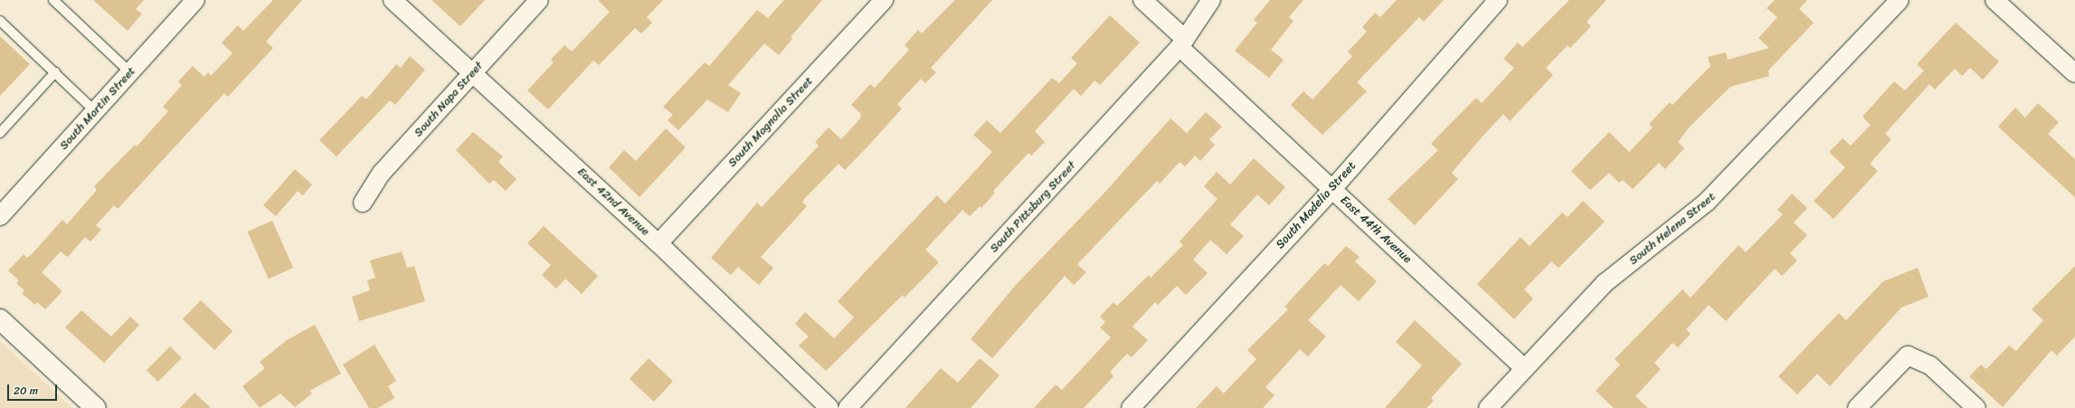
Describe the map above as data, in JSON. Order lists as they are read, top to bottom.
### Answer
{
  "streets": {
    "street": [
      "South Napa Street",
      "South Martin Street",
      "South Magnolia Street",
      "East 42nd Avenue",
      "South Madelia Street",
      "South Pittsburg Street",
      "South Helena Street",
      "East 44th Avenue"
    ]
  },
  "crossings": [
    ["South Napa Street", "East 42nd Avenue"],
    ["South Magnolia Street", "East 42nd Avenue"],
    ["South Madelia Street", "East 44th Avenue"],
    ["South Pittsburg Street", "East 44th Avenue"],
    ["South Helena Street", "East 44th Avenue"]
  ],
  "scale_bar": "20 m"
}
